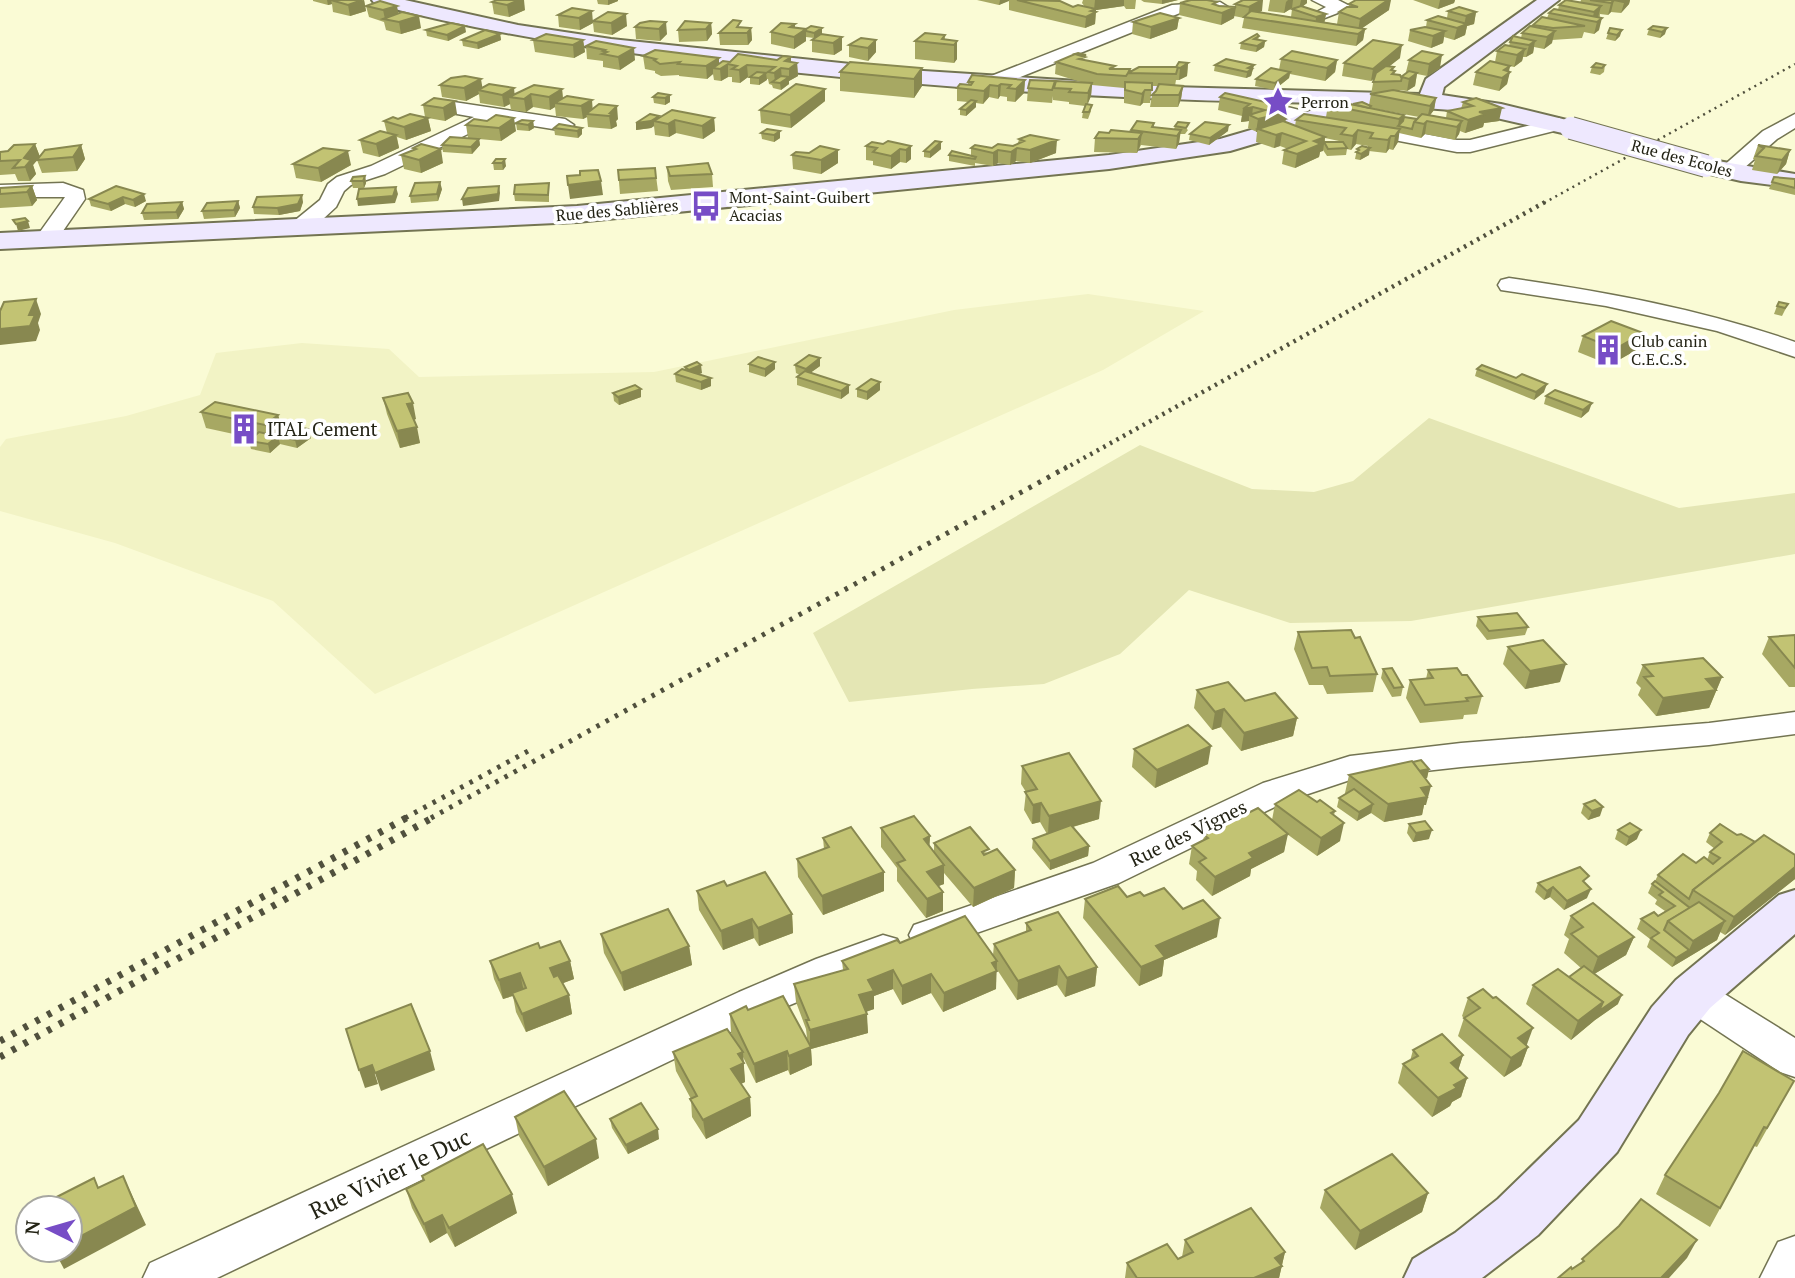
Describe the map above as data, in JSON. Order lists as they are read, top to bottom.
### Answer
{
  "streets": {
    "street": [
      "Rue des Ecoles",
      "Rue des Sablières",
      "Rue des Vignes",
      "Rue Vivier le Duc"
    ]
  },
  "crossings": [
    ["Rue des Ecoles", "Rue des Sablières"],
    ["Rue des Vignes", "Rue Vivier le Duc"]
  ],
  "places": {
    "place": ["Perron"],
    "bus stop": ["Mont-Saint-Guibert Acacias"],
    "building": ["Club canin C.E.C.S.", "ITAL Cement"]
  },
  "north": "left"
}
